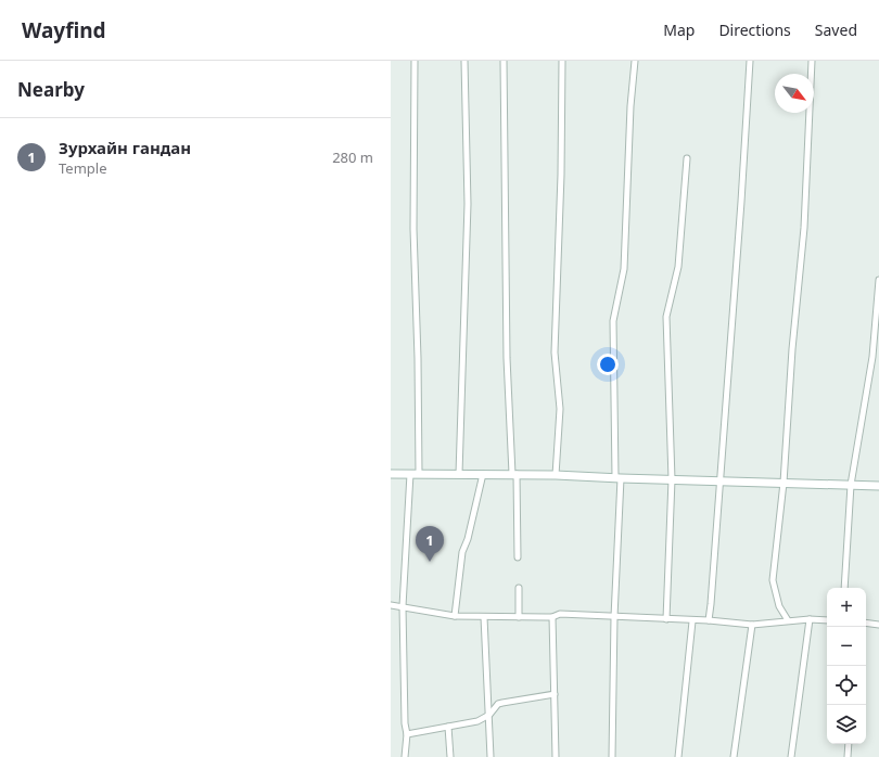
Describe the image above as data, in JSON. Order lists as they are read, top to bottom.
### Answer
{
  "north": "bottom right",
  "page": {
    "header": "Wayfind",
    "nav": ["Map", "Directions", "Saved"],
    "heading": "Nearby",
    "list": [
      {
        "mark": "1",
        "name": "Зурхайн гандан",
        "note": "Temple",
        "value": "280 m"
      }
    ],
    "pins": "1",
    "map_buttons": ["+", "−"]
  }
}
